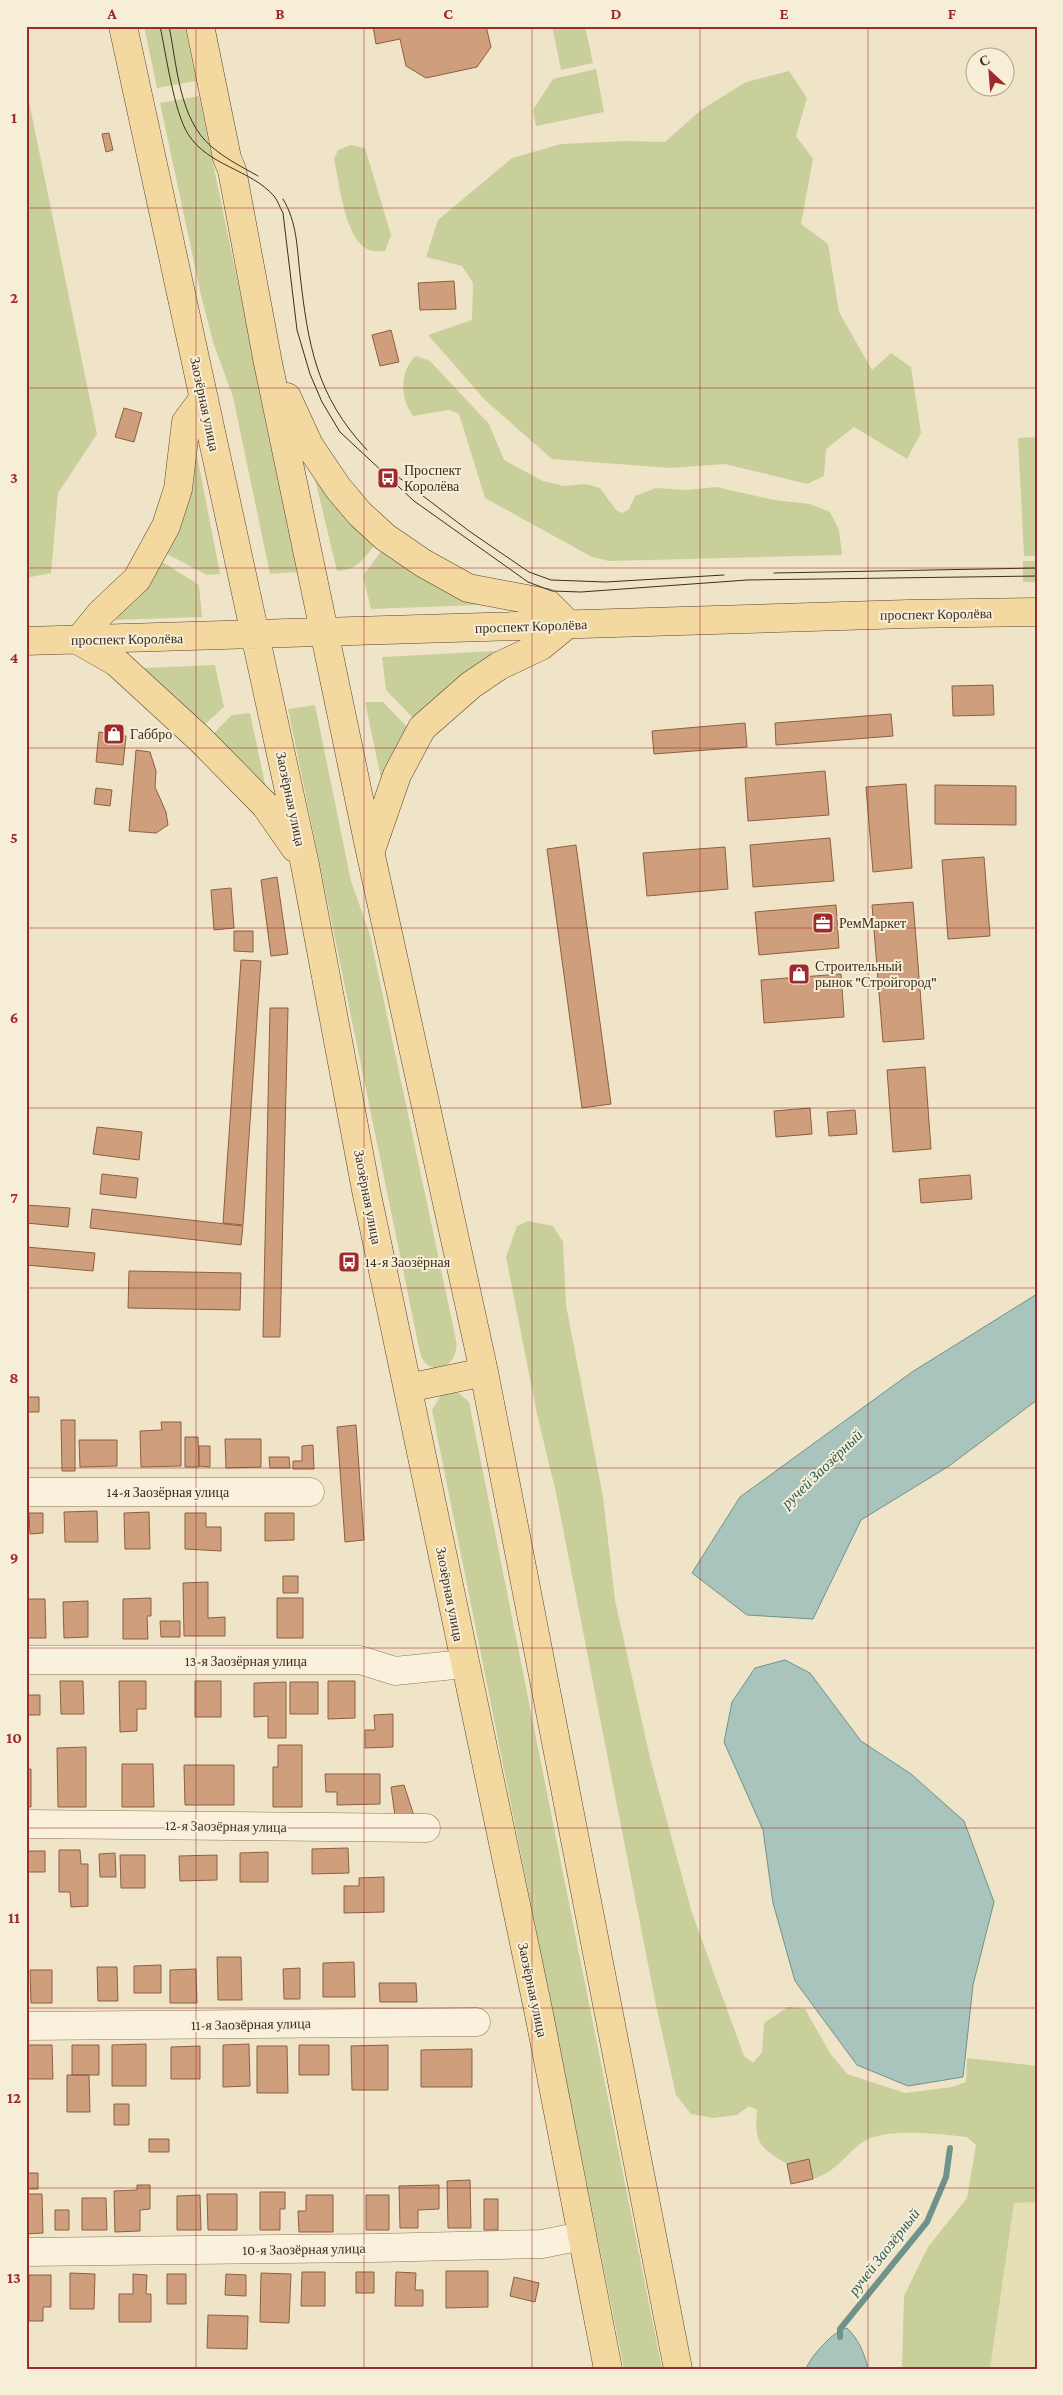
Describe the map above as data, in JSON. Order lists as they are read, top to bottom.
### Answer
{
  "streets": {
    "main road": ["Заозёрная улица", "проспект Королёва"],
    "street": [
      "14-я Заозёрная улица",
      "13-я Заозёрная улица",
      "12-я Заозёрная улица",
      "11-я Заозёрная улица",
      "10-я Заозёрная улица"
    ]
  },
  "crossings": [
    ["Заозёрная улица", "проспект Королёва"],
    ["Заозёрная улица", "13-я Заозёрная улица"],
    ["Заозёрная улица", "10-я Заозёрная улица"]
  ],
  "water": ["ручей Заозёрный"],
  "places": {
    "bus stop": ["Проспект Королёва", "14-я Заозёрная"],
    "shop": ["Габбро", "Строительный рынок \"Стройгород\""],
    "office": ["РемМаркет"]
  },
  "north": "top left",
  "grid": {
    "columns": [
      "A",
      "B",
      "C",
      "D",
      "E",
      "F"
    ],
    "rows": [
      "1",
      "2",
      "3",
      "4",
      "5",
      "6",
      "7",
      "8",
      "9",
      "10",
      "11",
      "12",
      "13"
    ]
  }
}
